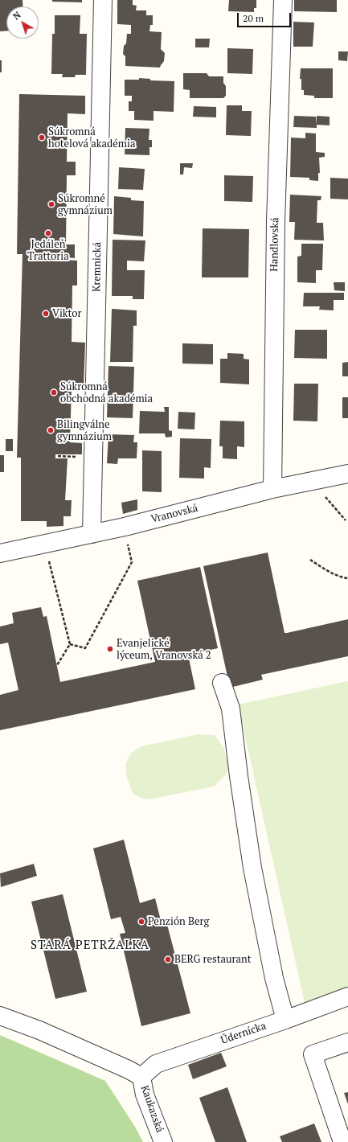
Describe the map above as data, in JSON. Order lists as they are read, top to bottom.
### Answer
{
  "streets": {
    "street": [
      "Handlovská",
      "Kremnická",
      "Vranovská",
      "Údernícka",
      "Kaukazská"
    ]
  },
  "crossings": [
    ["Handlovská", "Vranovská"],
    ["Kremnická", "Vranovská"],
    ["Údernícka", "Kaukazská"]
  ],
  "districts": ["STARÁ PETRŽALKA"],
  "places": [
    "Súkromná hotelová akadémia",
    "Súkromné gymnázium",
    "Jedáleň Trattoria",
    "Viktor",
    "Súkromná obchodná akadémia",
    "Bilingválne gymnázium",
    "Evanjelické lýceum, Vranovská 2",
    "Penzión Berg",
    "BERG restaurant"
  ],
  "scale_bar": "20 m",
  "north": "top left"
}
